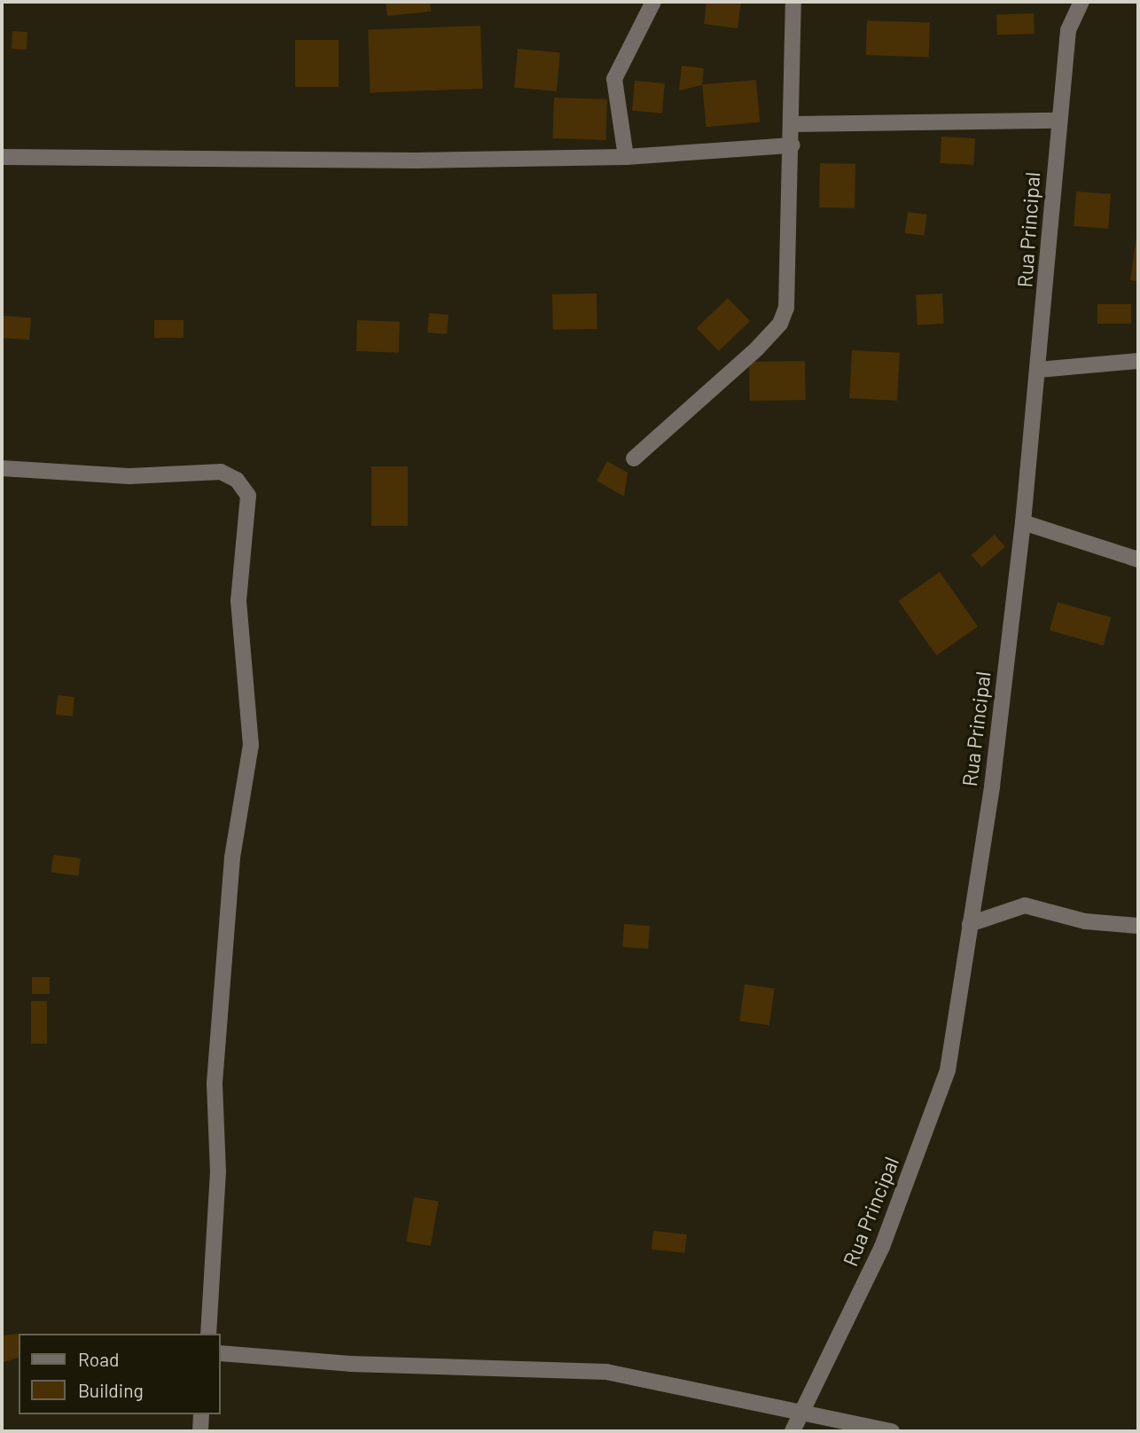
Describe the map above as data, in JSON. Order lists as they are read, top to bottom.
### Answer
{
  "streets": {
    "street": ["Rua Principal"]
  },
  "legend": ["Road", "Building"]
}
